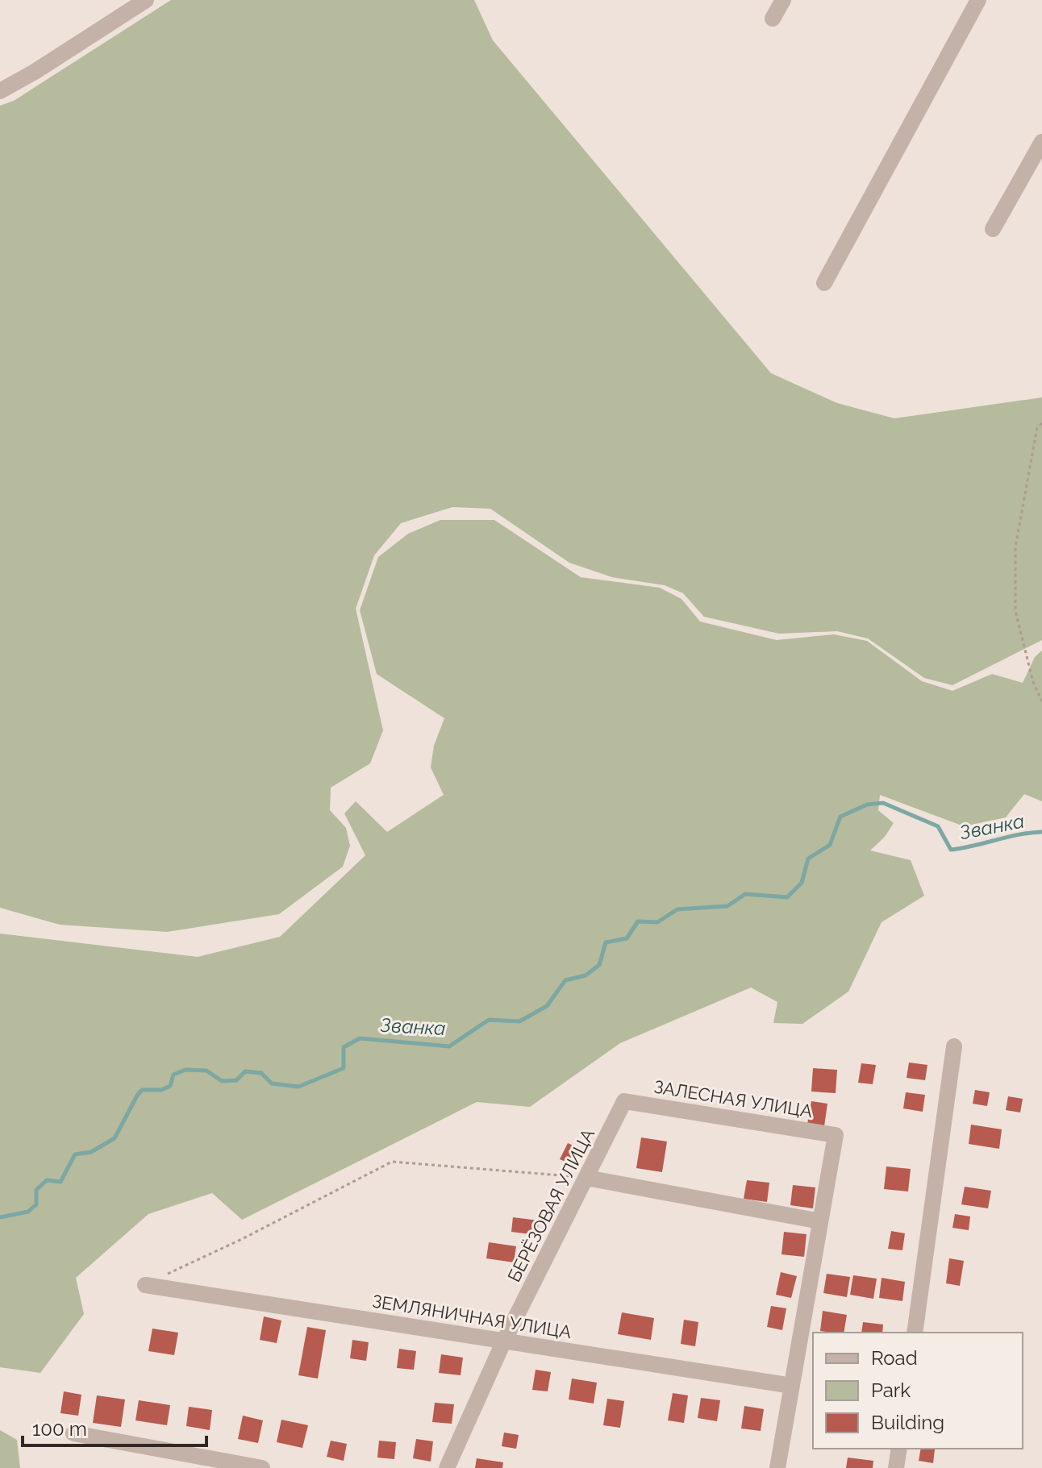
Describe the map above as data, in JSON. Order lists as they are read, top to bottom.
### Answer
{
  "streets": {
    "street": ["ЗАЛЕСНАЯ УЛИЦА", "БЕРЁЗОВАЯ УЛИЦА", "ЗЕМЛЯНИЧНАЯ УЛИЦА"]
  },
  "crossings": [
    ["ЗАЛЕСНАЯ УЛИЦА", "БЕРЁЗОВАЯ УЛИЦА"],
    ["БЕРЁЗОВАЯ УЛИЦА", "ЗЕМЛЯНИЧНАЯ УЛИЦА"]
  ],
  "water": ["Званка"],
  "legend": ["Road", "Park", "Building"],
  "scale_bar": "100 m"
}
